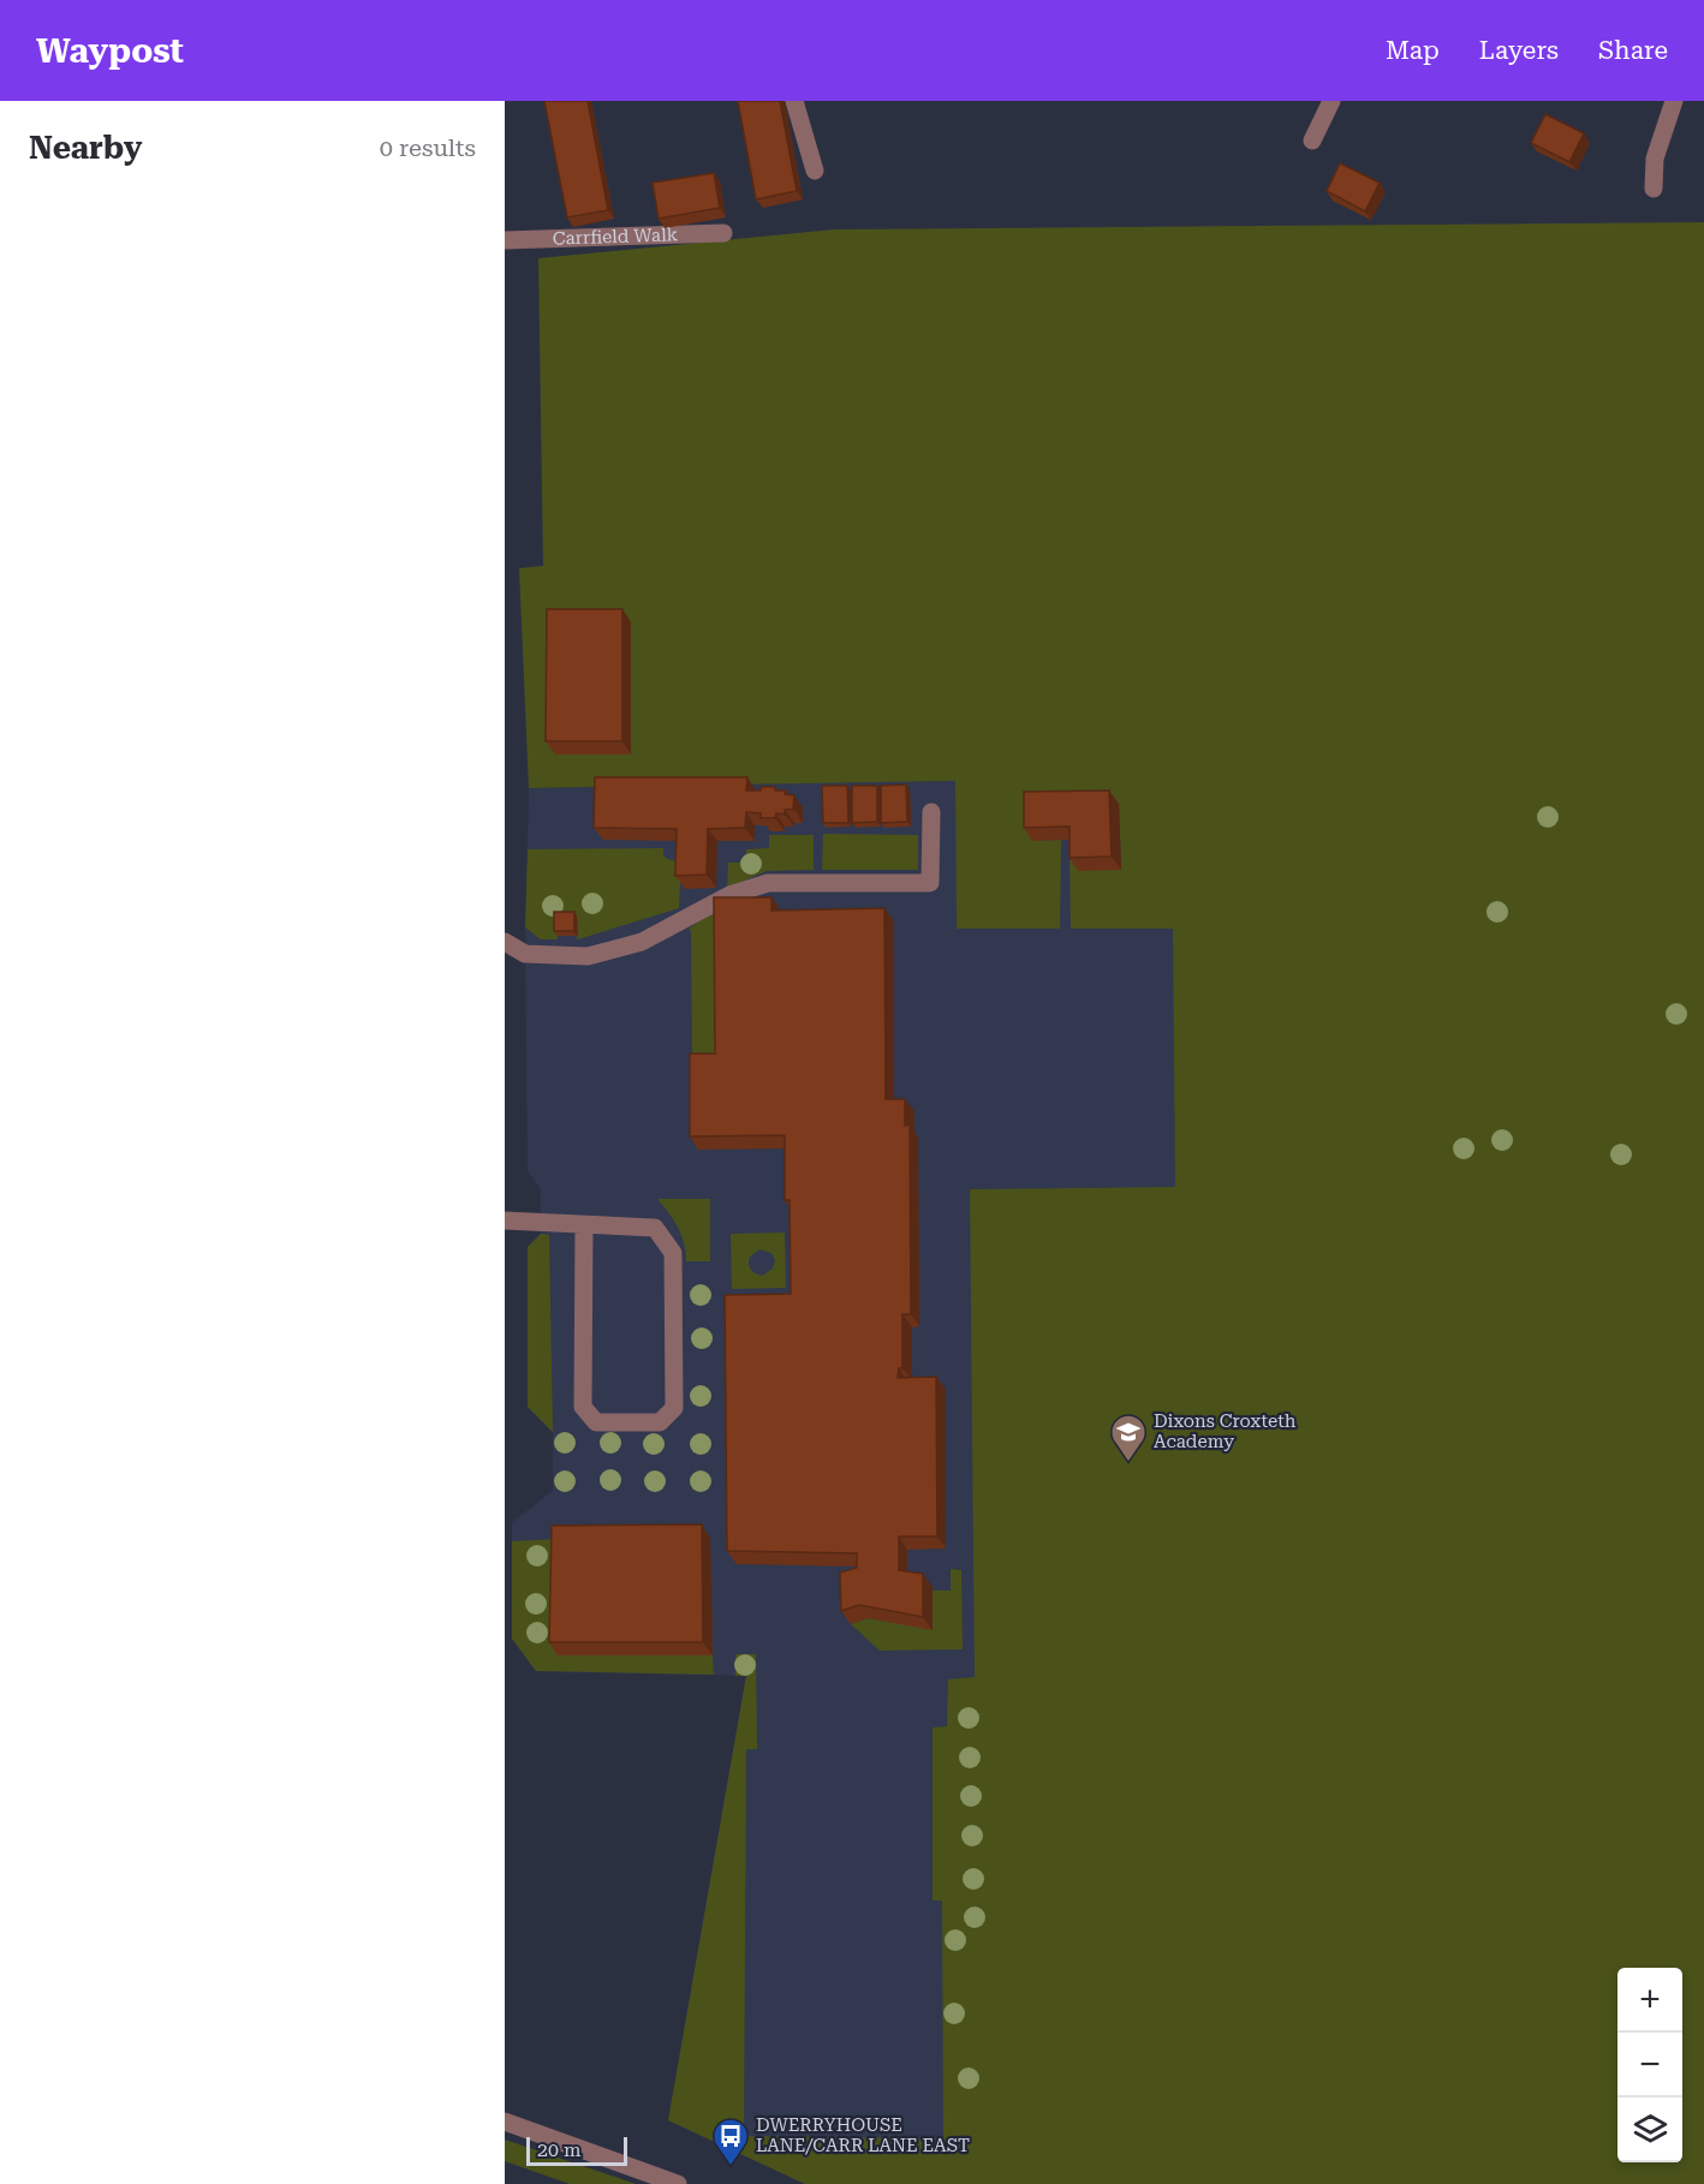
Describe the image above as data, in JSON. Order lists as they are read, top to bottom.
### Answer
{
  "streets": {
    "street": ["Carrfield Walk"]
  },
  "places": {
    "school or university": ["Dixons Croxteth Academy"],
    "bus stop": ["DWERRYHOUSE LANE/CARR LANE EAST"]
  },
  "scale_bar": "20 m",
  "page": {
    "header": "Waypost",
    "nav": ["Map", "Layers", "Share"],
    "heading": ["Nearby", "0 results"],
    "map_buttons": ["+", "−"],
    "scale": "20 m"
  }
}
